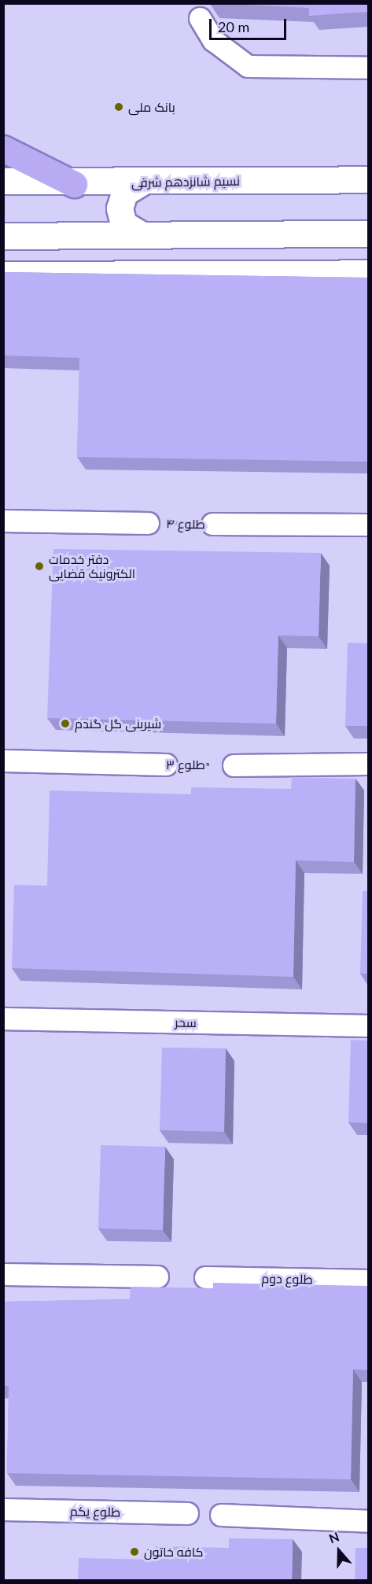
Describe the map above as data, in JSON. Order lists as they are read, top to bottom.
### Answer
{
  "streets": {
    "main road": ["نسیم شانزدهم شرقی"],
    "street": [
      "طلوع ۴",
      "طلوع ۳",
      "سحر",
      "طلوع دوم",
      "طلوع یکم"
    ]
  },
  "places": [
    "بانک ملی",
    "دفتر خدمات الکترونیک قضایی",
    "شیرینی گل گندم",
    "کافه خاتون"
  ],
  "scale_bar": "20 m",
  "north": "top"
}
